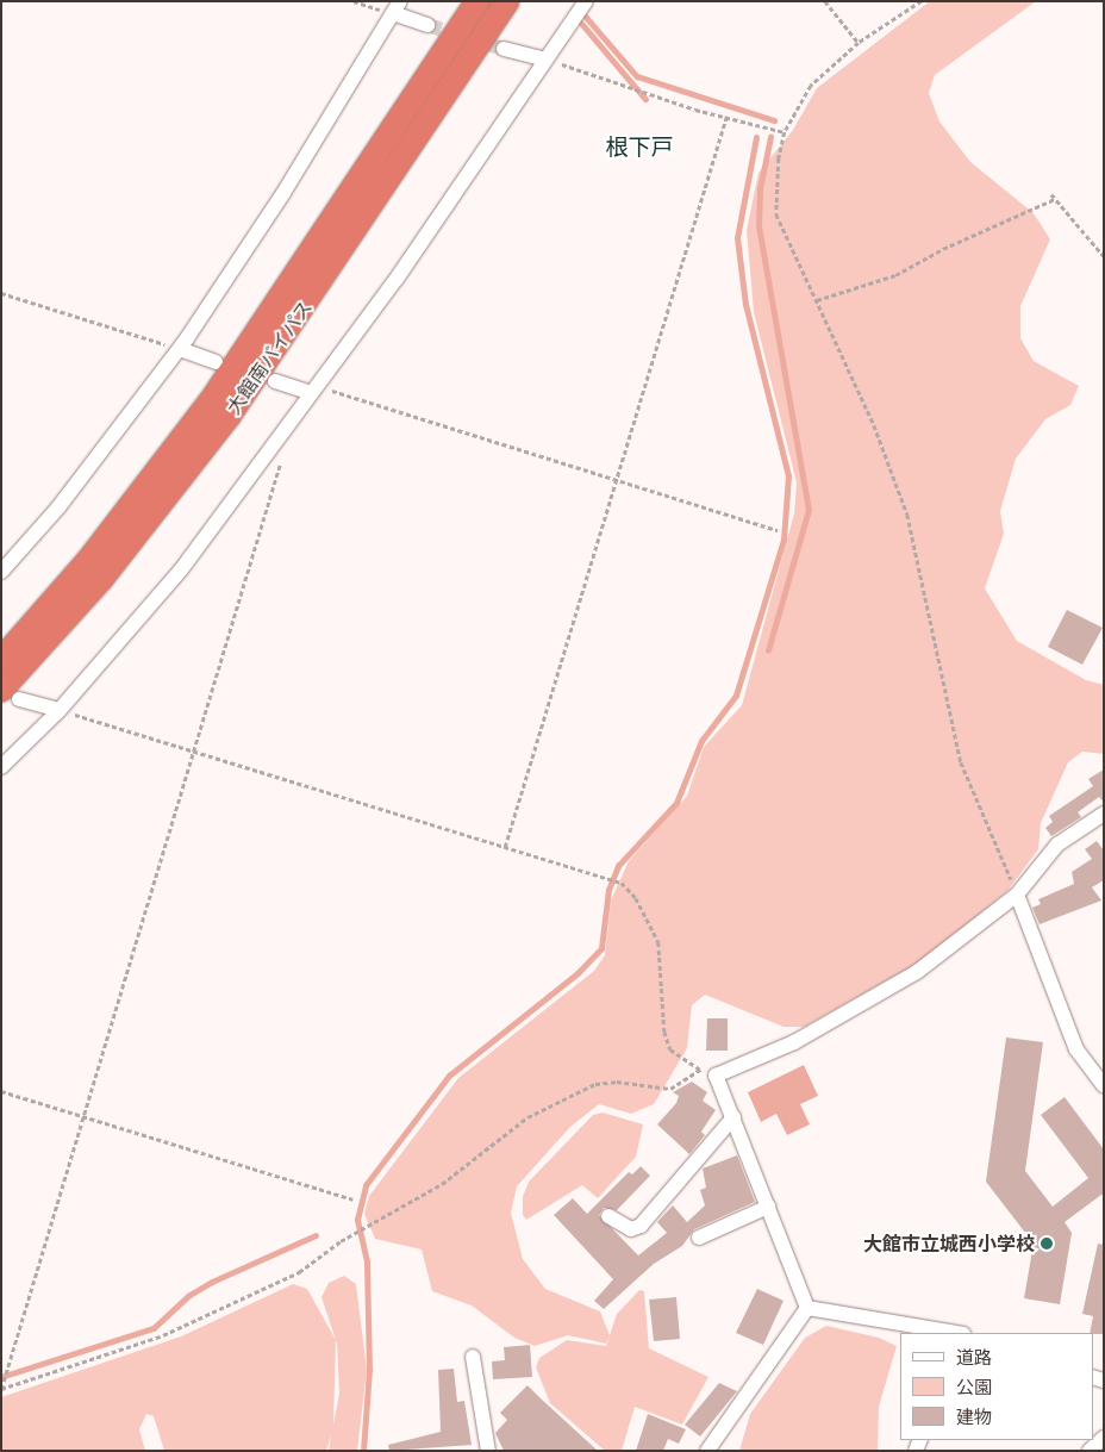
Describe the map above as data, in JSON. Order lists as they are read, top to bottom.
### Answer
{
  "streets": {
    "highway": ["大館南バイパス"]
  },
  "districts": ["根下戸"],
  "places": ["大館市立城西小学校"],
  "legend": ["道路", "公園", "建物"]
}
